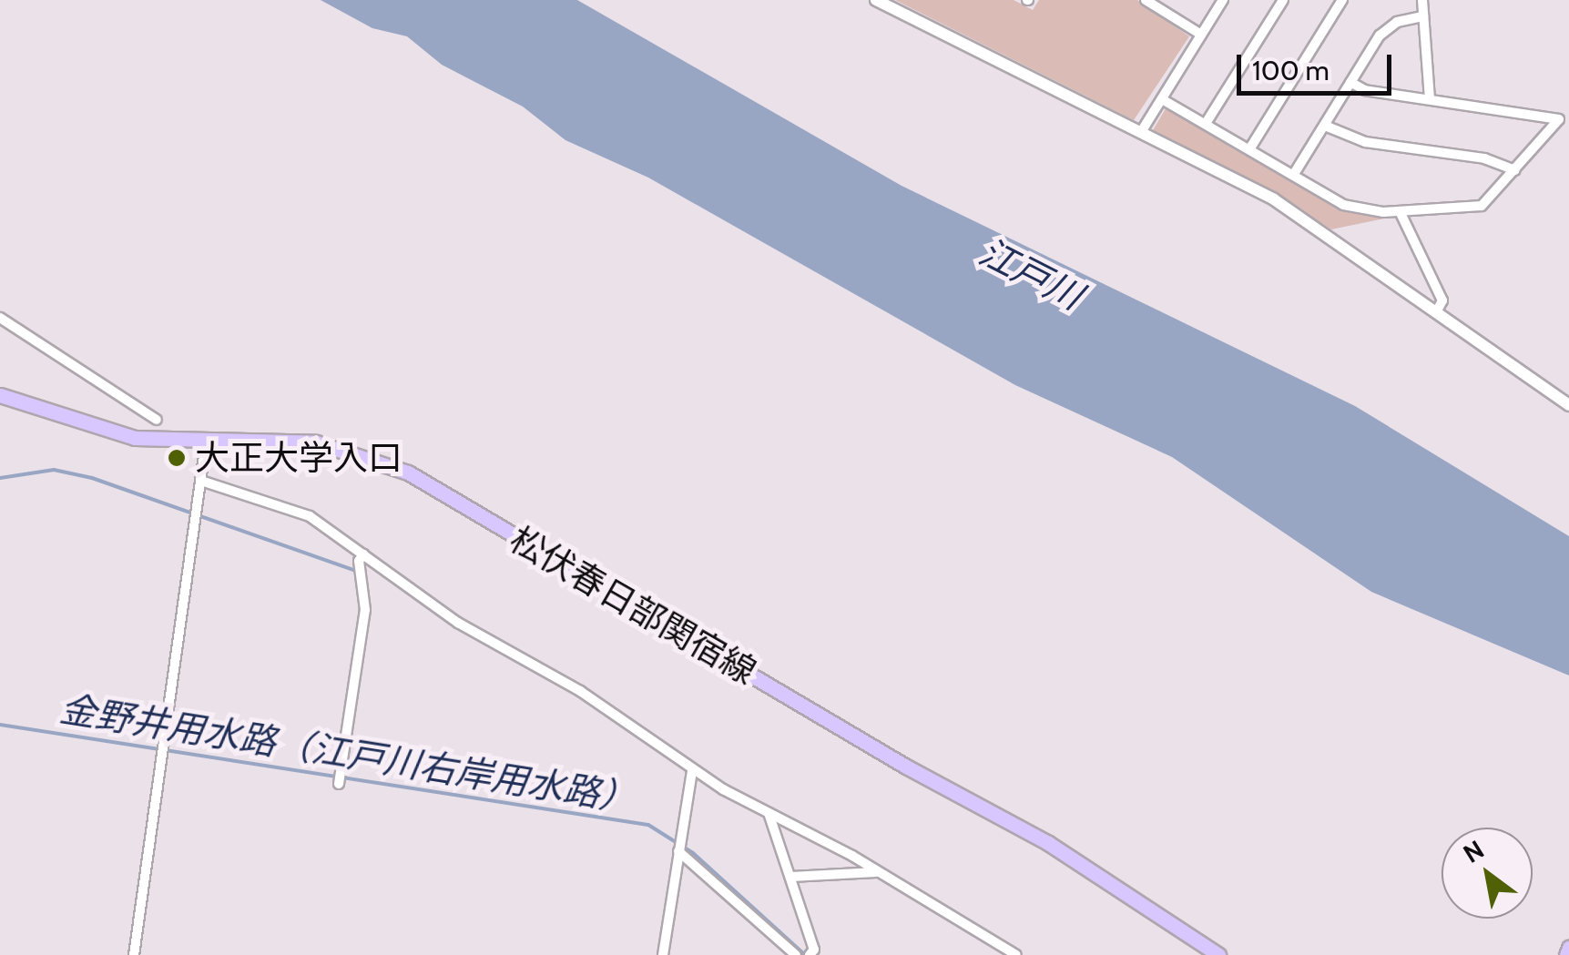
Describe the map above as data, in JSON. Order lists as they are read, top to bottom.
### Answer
{
  "streets": {
    "main road": ["松伏春日部関宿線"]
  },
  "water": ["江戸川", "金野井用水路（江戸川右岸用水路）"],
  "places": ["大正大学入口"],
  "scale_bar": "100 m",
  "north": "top left"
}
